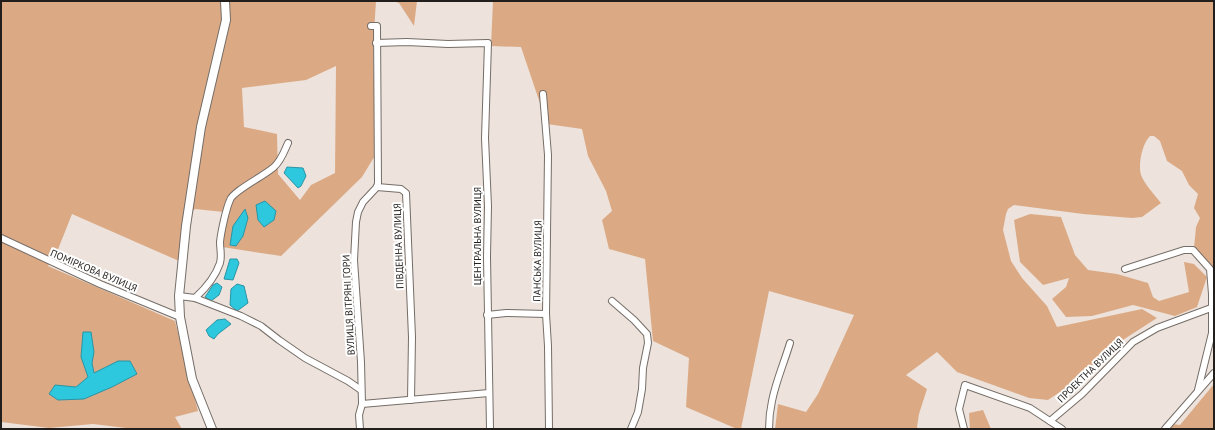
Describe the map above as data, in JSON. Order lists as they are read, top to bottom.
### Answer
{
  "streets": {
    "street": [
      "ЦЕНТРАЛЬНА ВУЛИЦЯ",
      "ПІВДЕННА ВУЛИЦЯ",
      "ПАНСЬКА ВУЛИЦЯ",
      "ПОМІРКОВА ВУЛИЦЯ",
      "ВУЛИЦЯ ВІТРЯНІ ГОРИ",
      "ПРОЕКТНА ВУЛИЦЯ"
    ]
  },
  "crossings": [
    ["ПІВДЕННА ВУЛИЦЯ", "ВУЛИЦЯ ВІТРЯНІ ГОРИ"]
  ]
}
